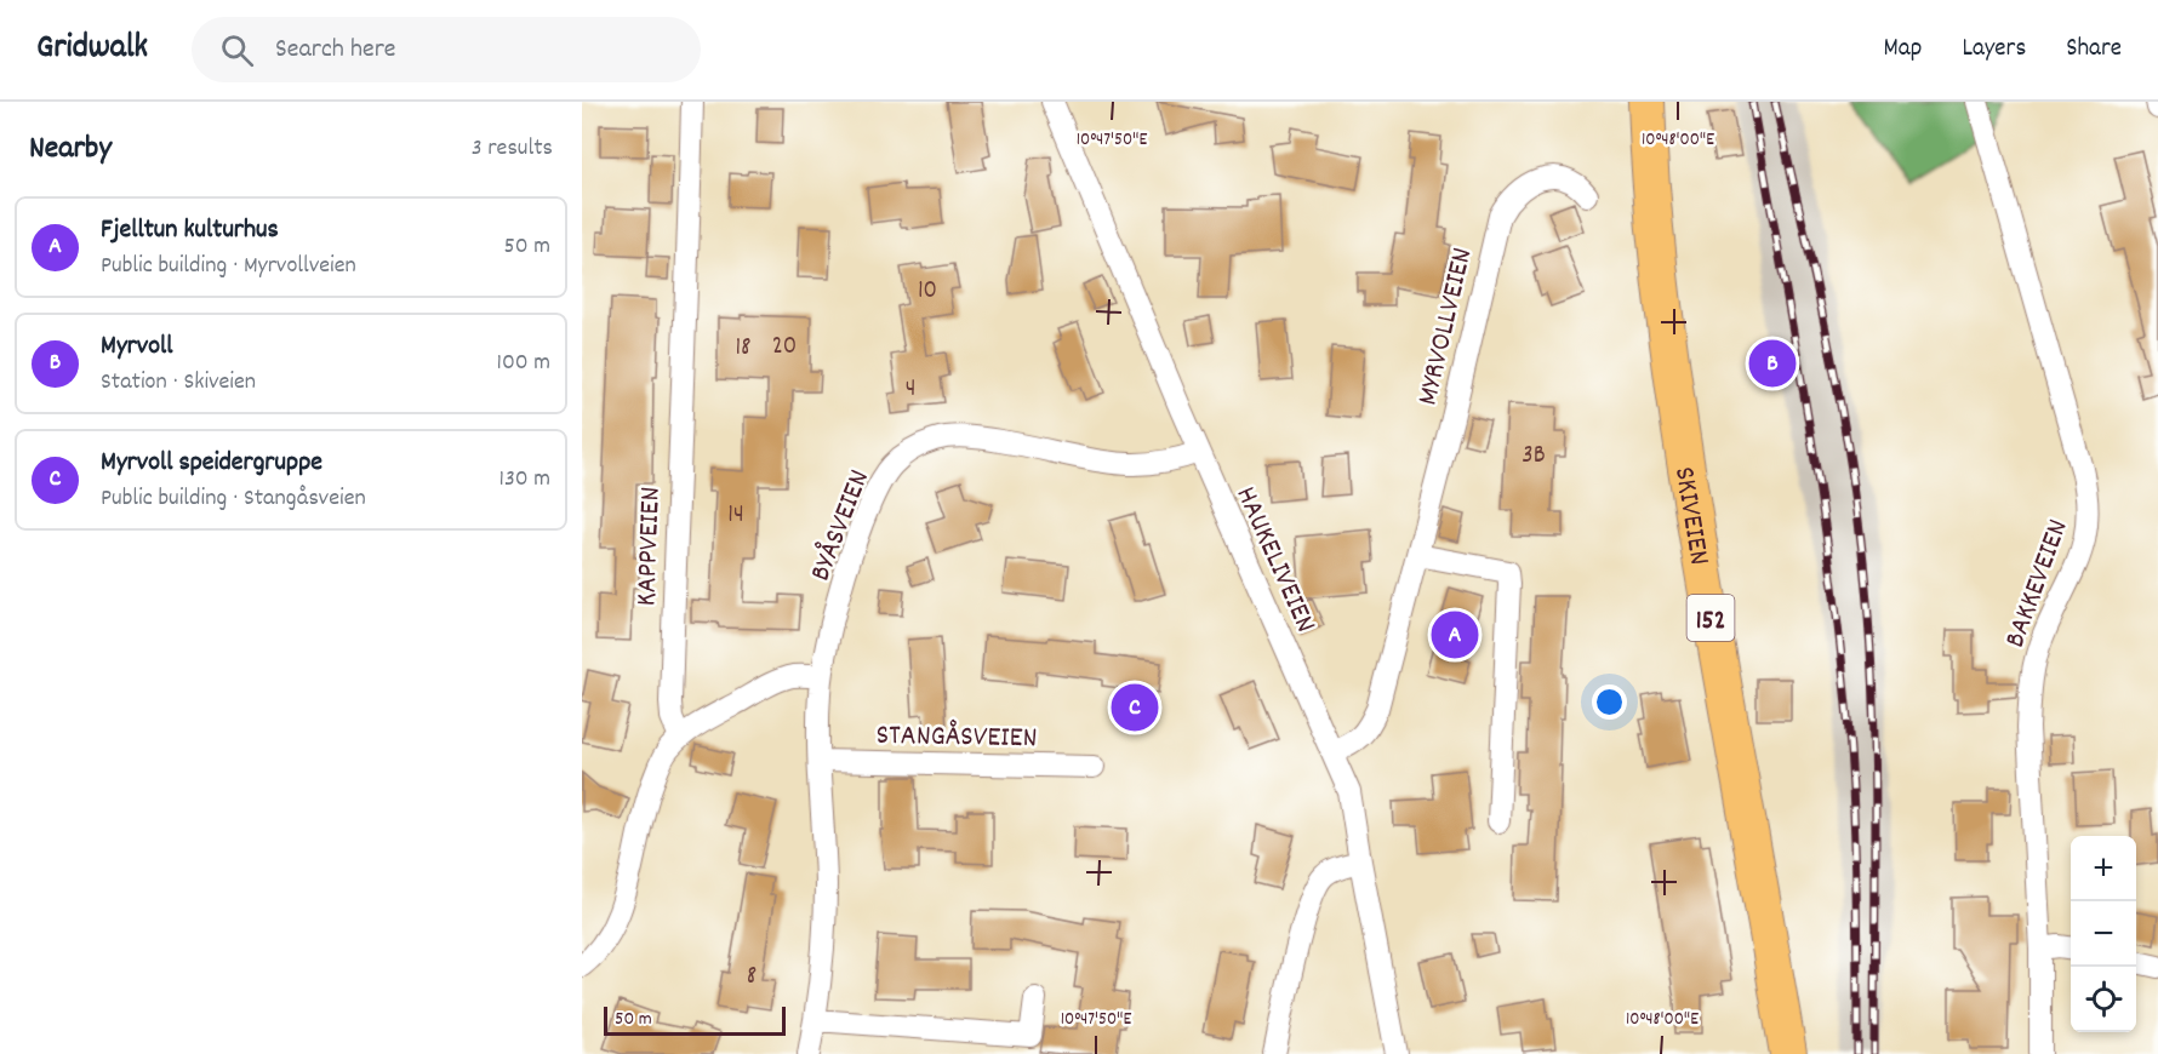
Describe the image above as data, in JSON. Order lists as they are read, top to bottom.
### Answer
{
  "streets": {
    "main road": ["SKIVEIEN", "152"],
    "street": [
      "MYRVOLLVEIEN",
      "BYÅSVEIEN",
      "KAPPVEIEN",
      "HAUKELIVEIEN",
      "BAKKEVEIEN",
      "STANGÅSVEIEN"
    ]
  },
  "crossings": [
    ["MYRVOLLVEIEN", "HAUKELIVEIEN"],
    ["BYÅSVEIEN", "HAUKELIVEIEN"]
  ],
  "house_numbers": [
    "10",
    "20",
    "18",
    "4",
    "3B",
    "14",
    "8"
  ],
  "scale_bar": "50 m",
  "page": {
    "header": "Gridwalk",
    "search": "Search here",
    "nav": ["Map", "Layers", "Share"],
    "heading": ["Nearby", "3 results"],
    "list": [
      {
        "mark": "A",
        "name": "Fjelltun kulturhus",
        "note": "Public building · Myrvollveien",
        "value": "50 m"
      },
      {
        "mark": "B",
        "name": "Myrvoll",
        "note": "Station · Skiveien",
        "value": "100 m"
      },
      {
        "mark": "C",
        "name": "Myrvoll speidergruppe",
        "note": "Public building · Stangåsveien",
        "value": "130 m"
      }
    ],
    "pins": ["B", "A", "C"],
    "map_buttons": ["+", "−"],
    "scale": "50 m"
  },
  "coordinates": ["10°47'50\"E", "10°48'00\"E"]
}
